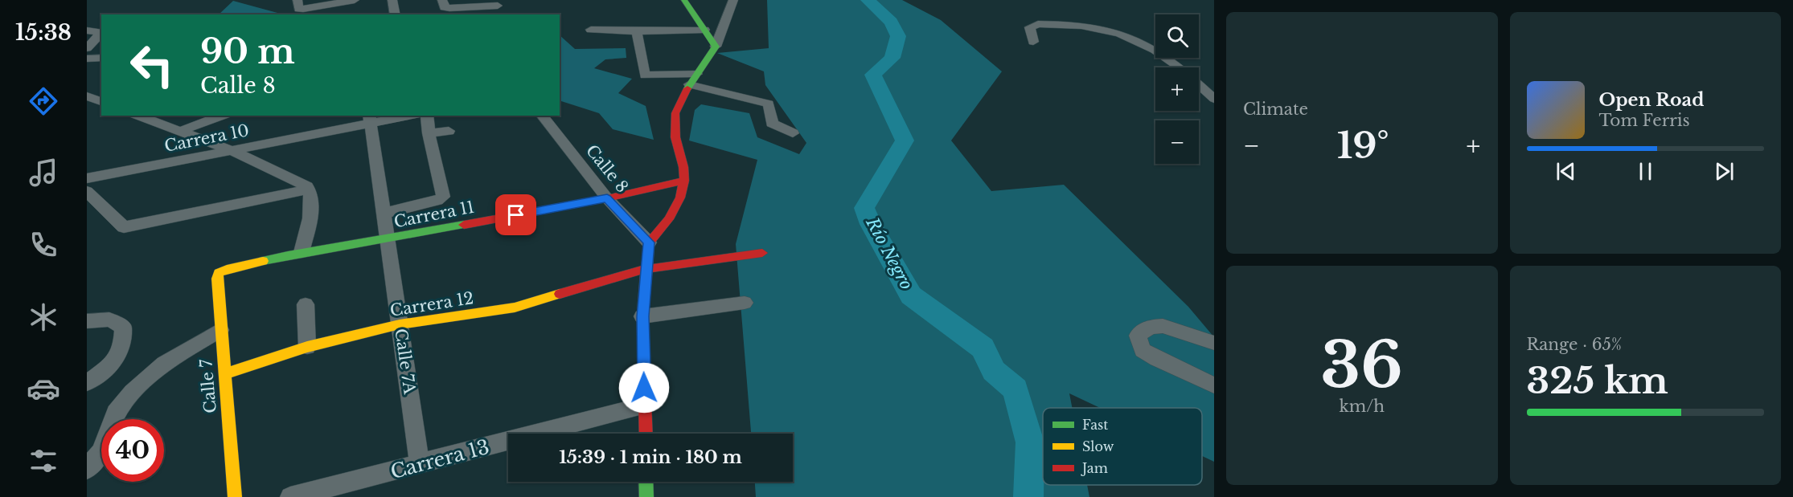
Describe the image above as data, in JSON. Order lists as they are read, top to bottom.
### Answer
{
  "streets": {
    "street": [
      "Carrera 10",
      "Calle 8",
      "Carrera 11",
      "Carrera 12",
      "Calle 7A",
      "Calle 7",
      "Carrera 13"
    ]
  },
  "crossings": [
    ["Carrera 10", "Calle 7A"],
    ["Calle 8", "Carrera 11"],
    ["Carrera 11", "Calle 7A"],
    ["Carrera 11", "Calle 7"],
    ["Carrera 12", "Calle 7A"],
    ["Carrera 12", "Calle 7"],
    ["Calle 7A", "Carrera 13"]
  ],
  "water": ["Río Negro"],
  "legend": ["Fast", "Slow", "Jam"],
  "page": {
    "tabs": "15:38",
    "tile": [
      "Climate",
      ["36", "km/h"],
      ["Range · 65%", "325 km"]
    ],
    "map_buttons": ["+", "−"],
    "turn": ["90 m", "Calle 8"],
    "song": ["Open Road", "Tom Ferris"],
    "heat": ["−", "19°", "+"],
    "limit": "40",
    "trip": "15:39 · 1 min · 180 m"
  }
}
